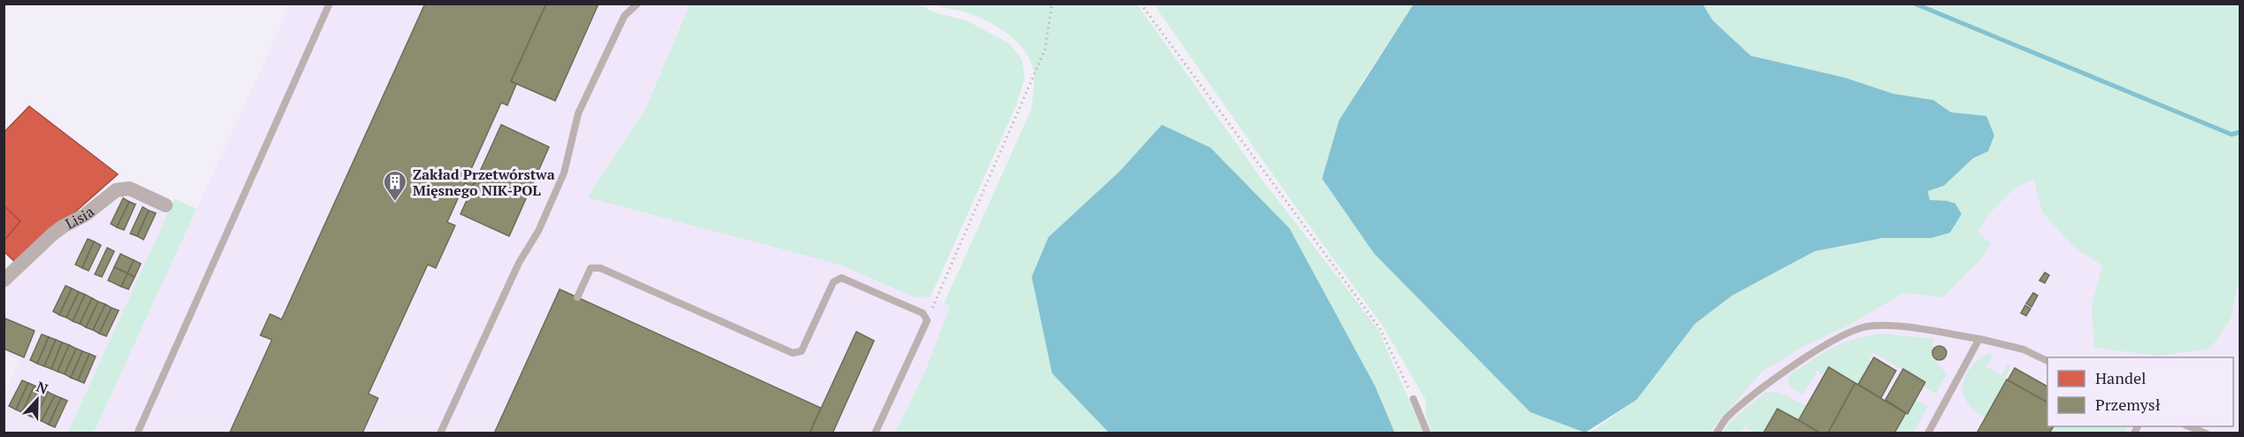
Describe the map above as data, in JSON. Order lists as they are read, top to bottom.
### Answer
{
  "streets": {
    "street": ["Lisia"]
  },
  "places": {
    "building": ["Zakład Przetwórstwa Mięsnego NIK-POL"]
  },
  "legend": ["Handel", "Przemysł"],
  "north": "top"
}
